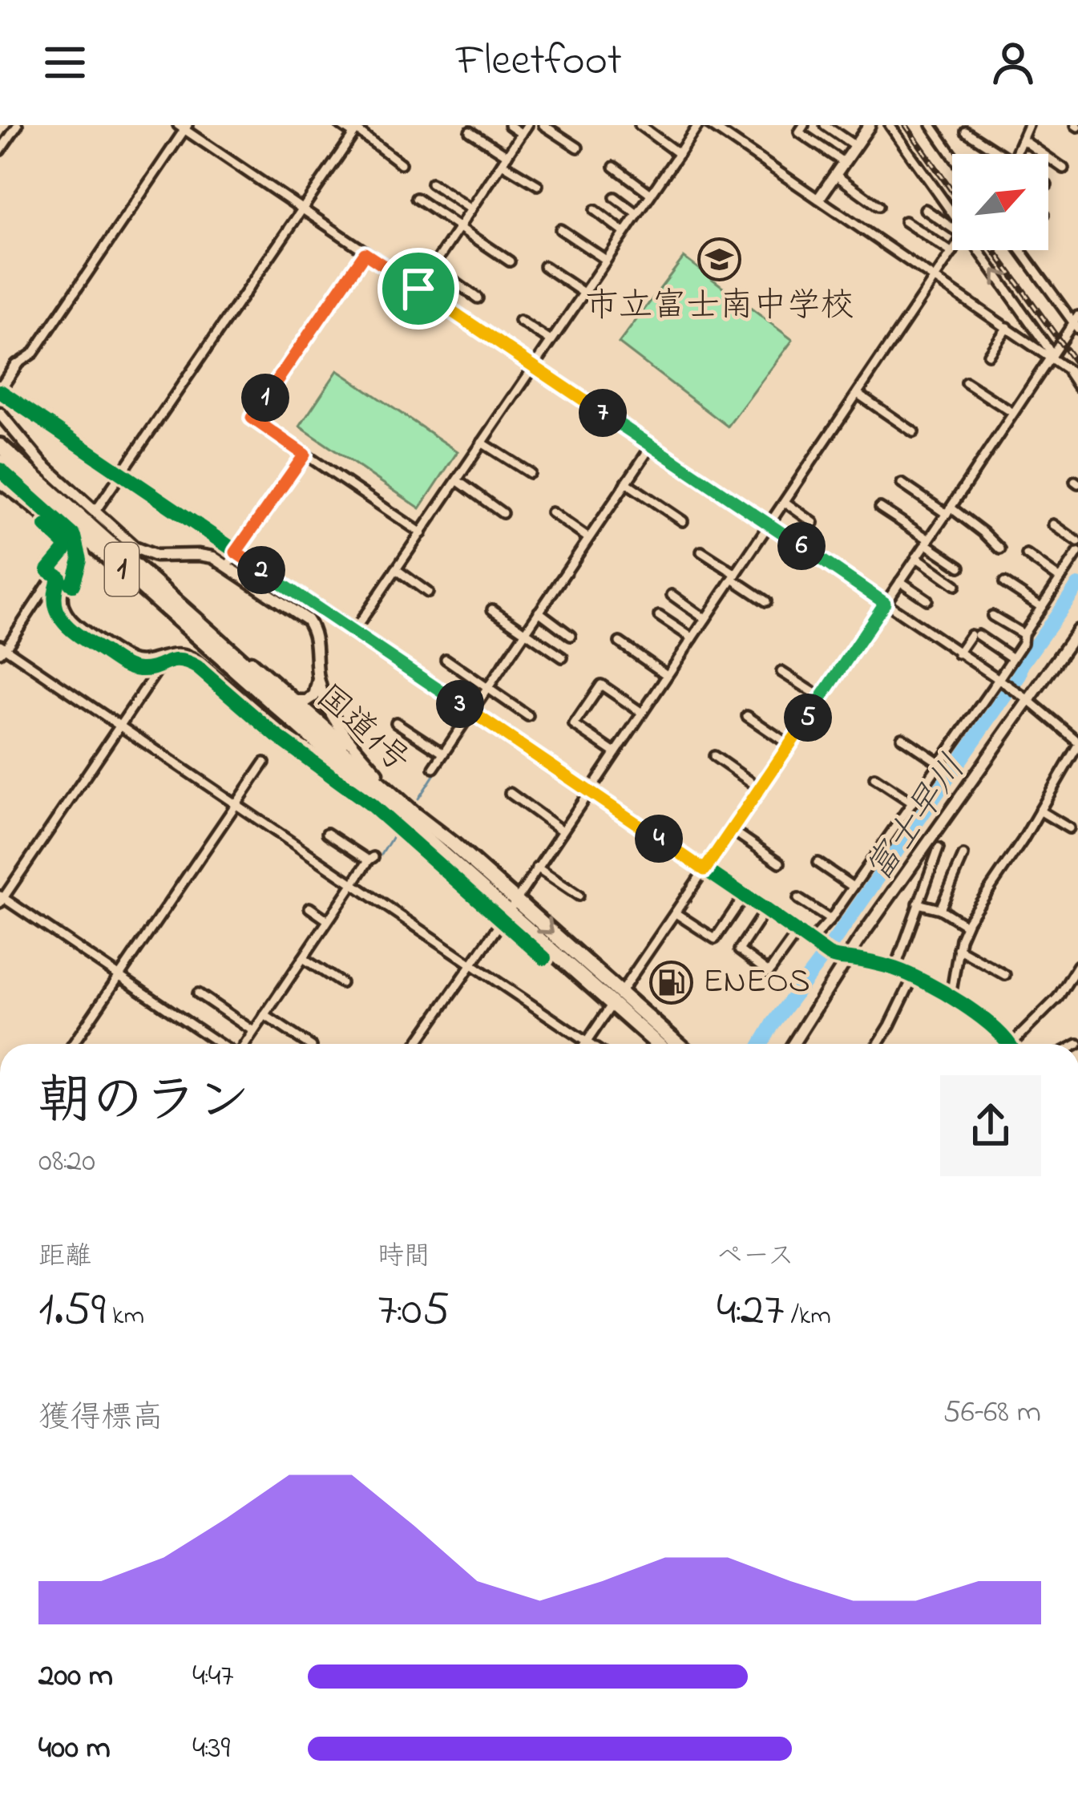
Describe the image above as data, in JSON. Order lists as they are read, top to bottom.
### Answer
{
  "streets": {
    "highway": ["1", "国道1号"]
  },
  "water": ["富士早川"],
  "places": {
    "school or university": ["市立富士南中学校"],
    "fuel station": ["ENEOS"]
  },
  "north": "top right",
  "page": {
    "header": "Fleetfoot",
    "pins": [
      "1",
      "7",
      "6",
      "2",
      "3",
      "5",
      "4"
    ],
    "heading": ["朝のラン", "08:20"],
    "stats": [
      ["距離", "1.59 km"],
      ["時間", "7:05"],
      ["ペース", "4:27 /km"]
    ],
    "chart": ["獲得標高", "56–68 m"],
    "list": [
      {
        "name": "200 m",
        "note": "4:47"
      },
      {
        "name": "400 m",
        "note": "4:39"
      }
    ]
  }
}
